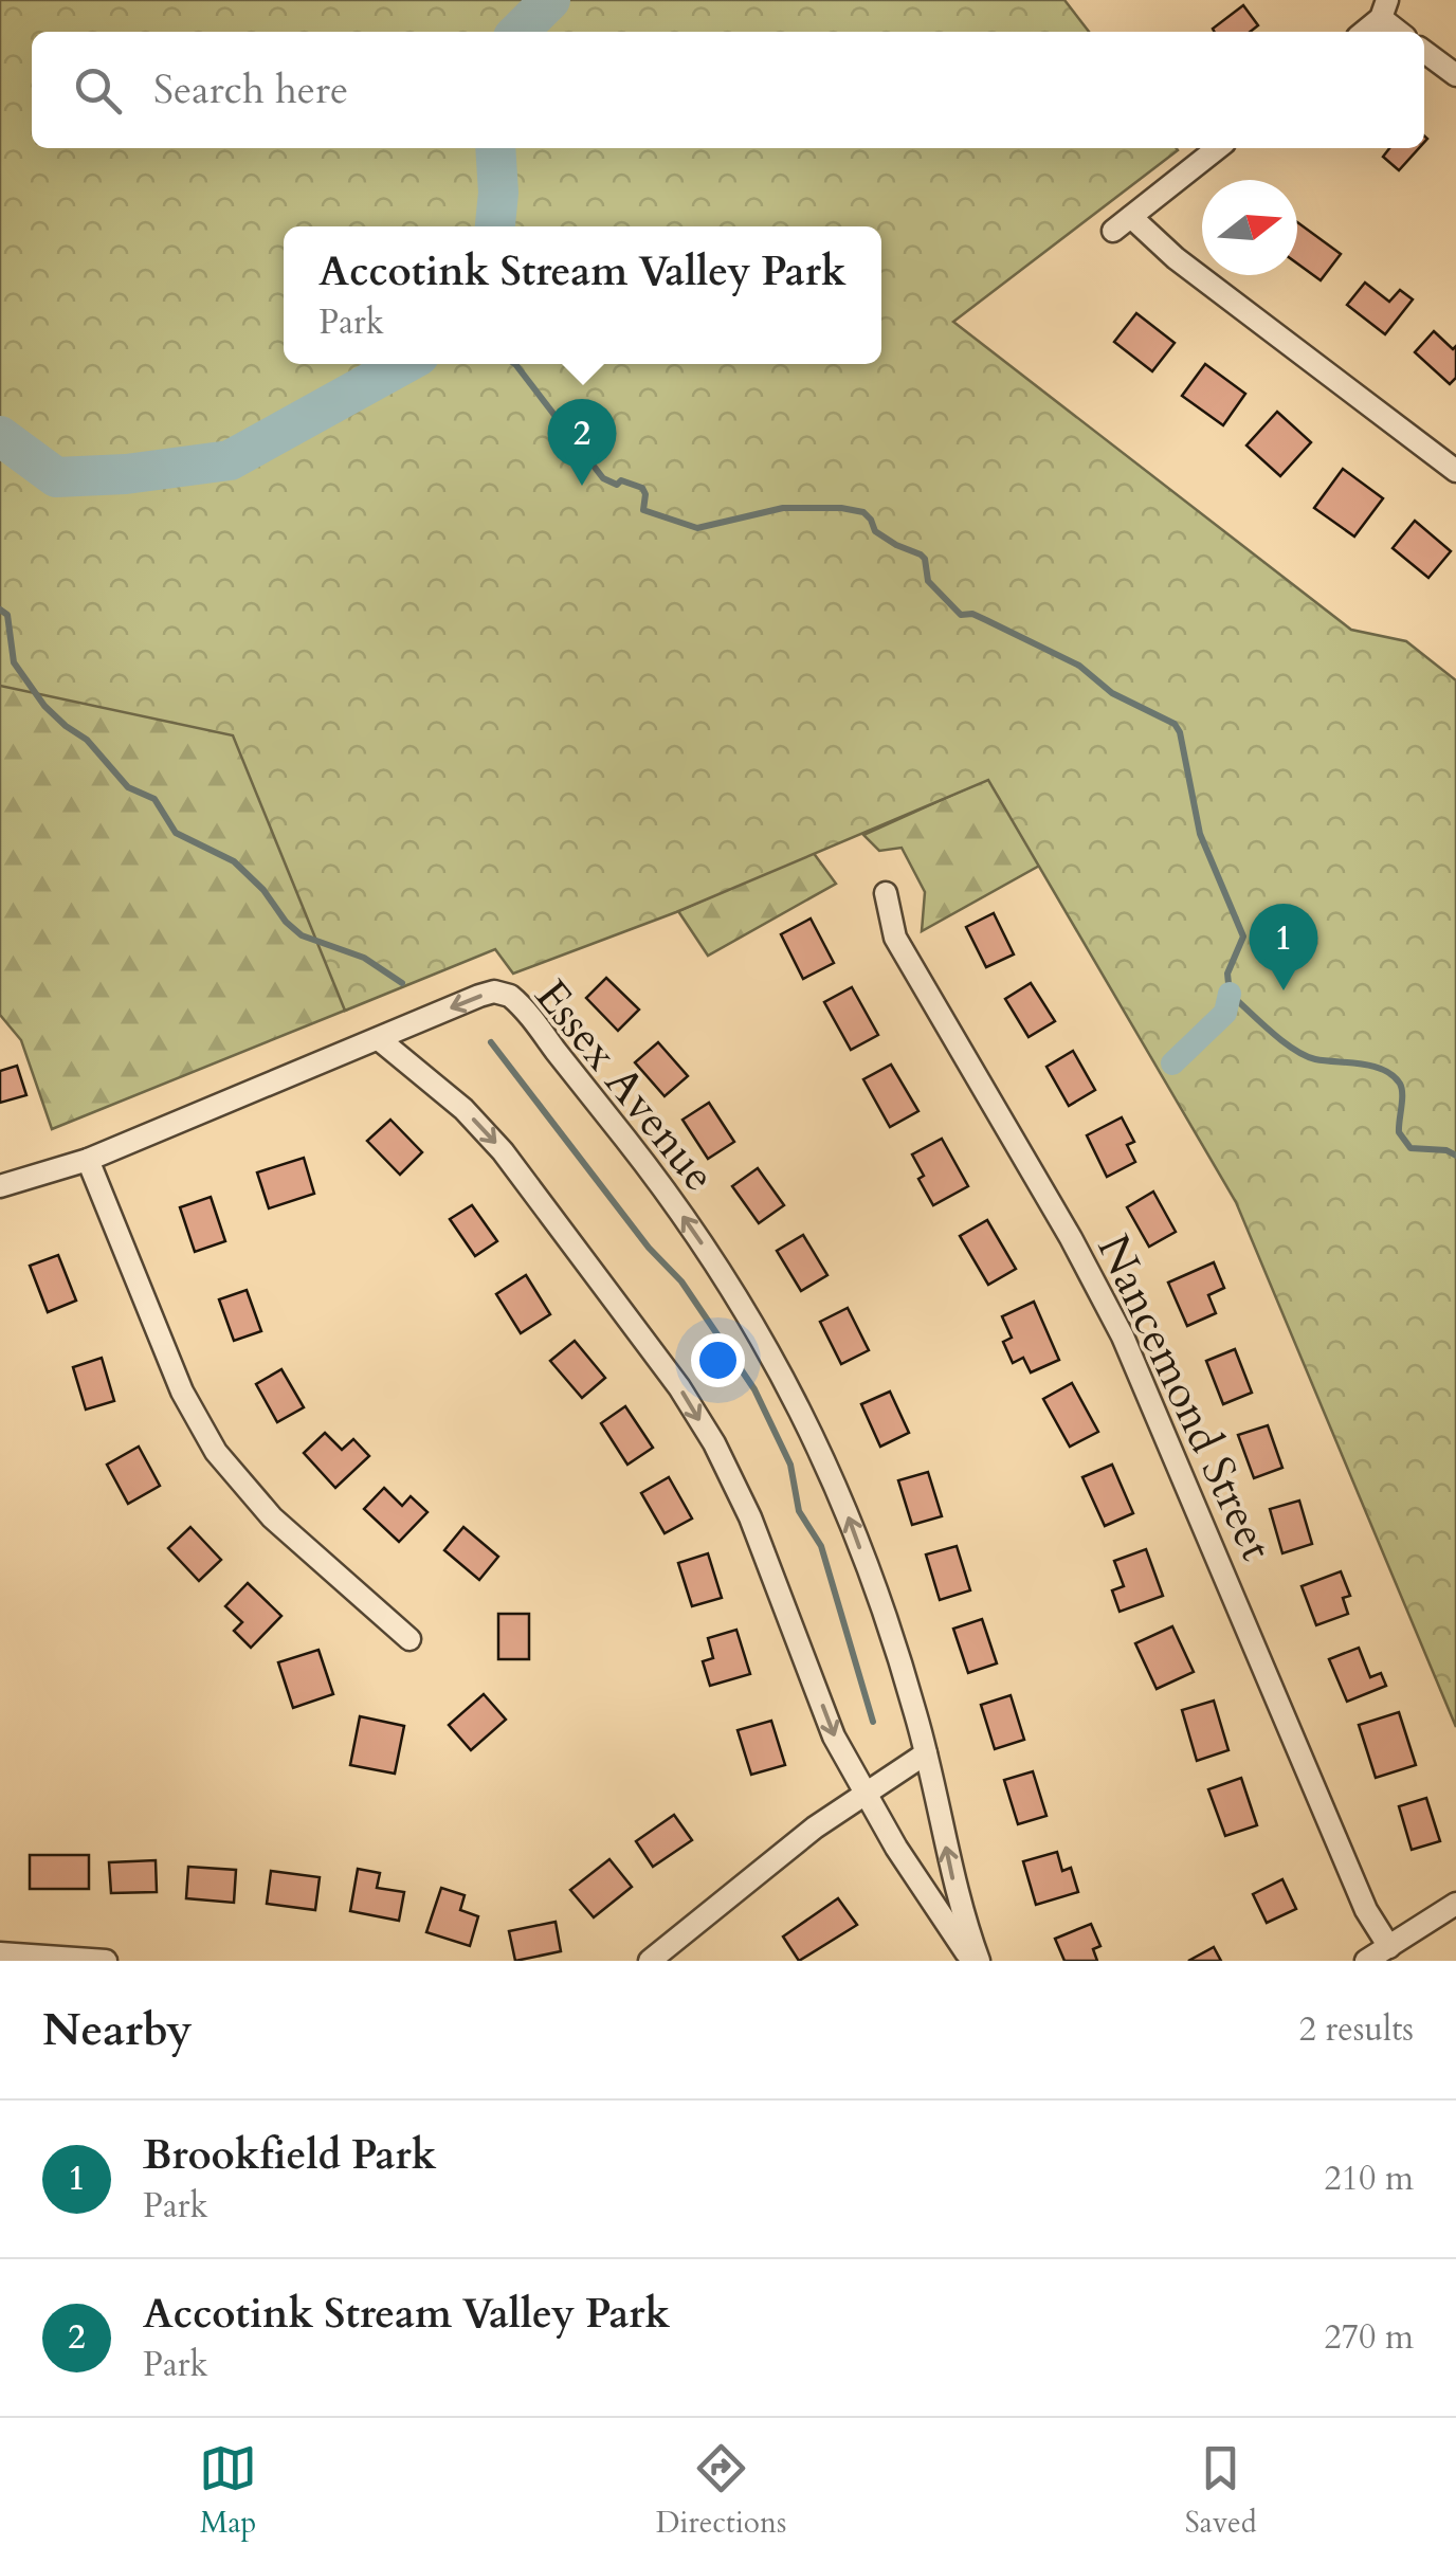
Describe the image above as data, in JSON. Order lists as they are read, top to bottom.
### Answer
{
  "streets": {
    "street": ["Essex Avenue", "Nancemond Street"]
  },
  "north": "right",
  "page": {
    "search": "Search here",
    "popup": ["Accotink Stream Valley Park", "Park"],
    "pins": ["2", "1"],
    "heading": ["Nearby", "2 results"],
    "list": [
      {
        "mark": "1",
        "name": "Brookfield Park",
        "note": "Park",
        "value": "210 m"
      },
      {
        "mark": "2",
        "name": "Accotink Stream Valley Park",
        "note": "Park",
        "value": "270 m"
      }
    ],
    "nav": ["Map", "Directions", "Saved"]
  }
}
